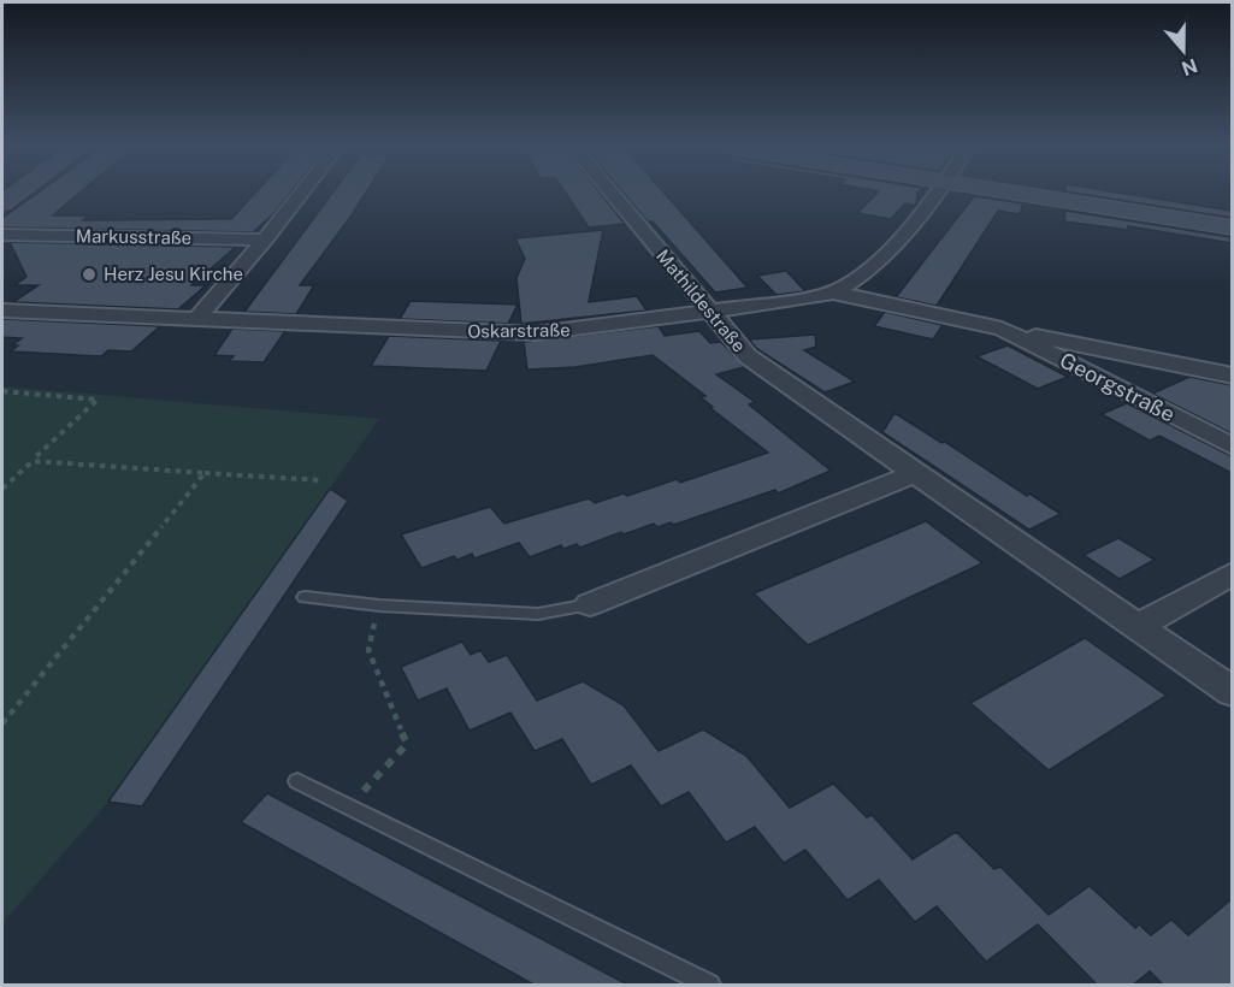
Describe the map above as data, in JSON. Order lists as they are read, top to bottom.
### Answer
{
  "streets": {
    "street": [
      "Markusstraße",
      "Mathildestraße",
      "Oskarstraße",
      "Georgstraße"
    ]
  },
  "crossings": [
    ["Mathildestraße", "Oskarstraße"],
    ["Oskarstraße", "Georgstraße"]
  ],
  "places": ["Herz Jesu Kirche"],
  "north": "bottom"
}
